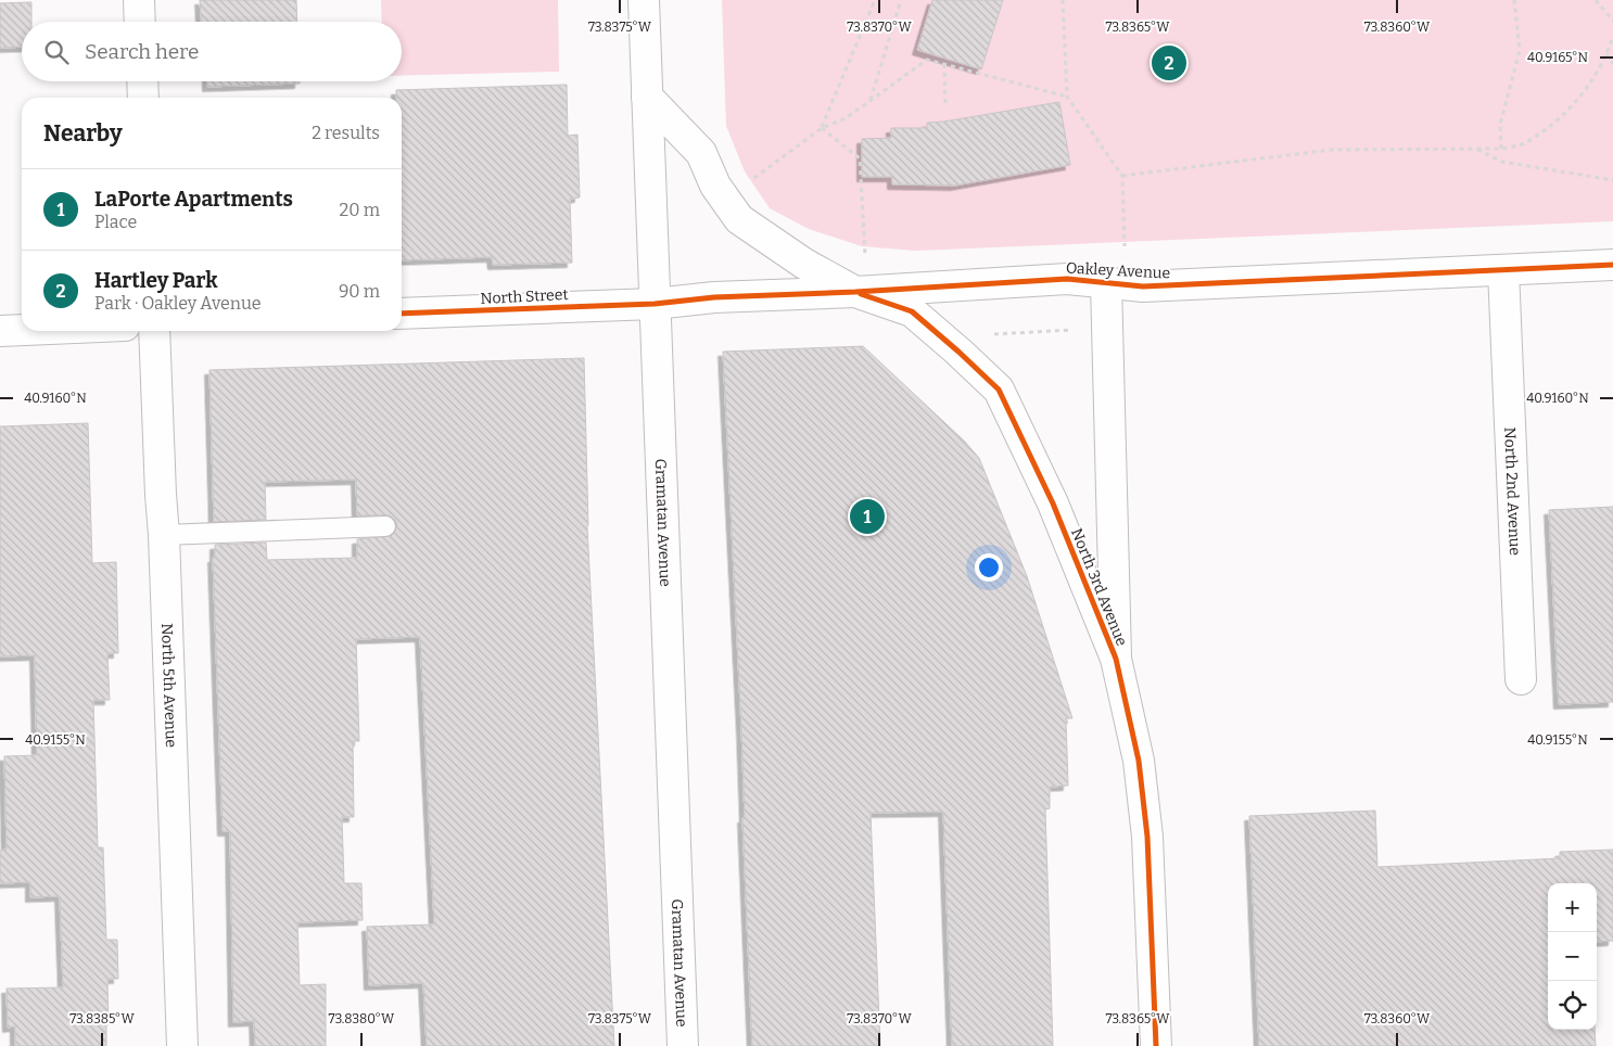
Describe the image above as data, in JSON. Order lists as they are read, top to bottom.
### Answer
{
  "streets": {
    "street": [
      "Oakley Avenue",
      "North Street",
      "North 2nd Avenue",
      "Gramatan Avenue",
      "North 3rd Avenue",
      "North 5th Avenue"
    ]
  },
  "crossings": [
    ["Oakley Avenue", "North Street"],
    ["Oakley Avenue", "North 2nd Avenue"],
    ["Oakley Avenue", "Gramatan Avenue"],
    ["Oakley Avenue", "North 3rd Avenue"],
    ["North Street", "Gramatan Avenue"]
  ],
  "page": {
    "search": "Search here",
    "pins": ["2", "1"],
    "heading": ["Nearby", "2 results"],
    "list": [
      {
        "mark": "1",
        "name": "LaPorte Apartments",
        "note": "Place",
        "value": "20 m"
      },
      {
        "mark": "2",
        "name": "Hartley Park",
        "note": "Park · Oakley Avenue",
        "value": "90 m"
      }
    ],
    "map_buttons": ["+", "−"]
  },
  "coordinates": [
    "73.8375°W",
    "73.8370°W",
    "73.8365°W",
    "73.8360°W",
    "40.9165°N",
    "40.9160°N",
    "40.9155°N",
    "73.8385°W",
    "73.8380°W"
  ]
}
